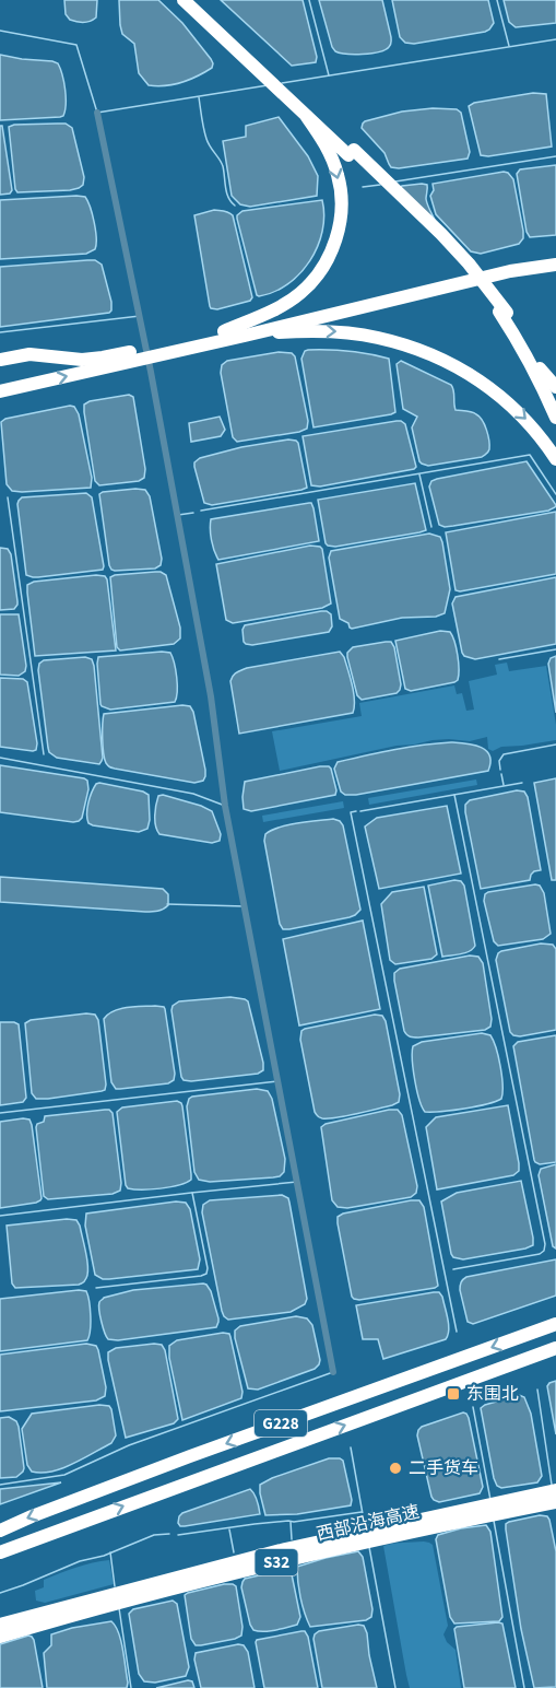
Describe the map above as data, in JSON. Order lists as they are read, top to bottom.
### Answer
{
  "streets": {
    "highway": ["G228", "西部沿海高速", "S32"]
  },
  "places": {
    "transit": ["东围北"],
    "other": ["二手货车"]
  }
}
